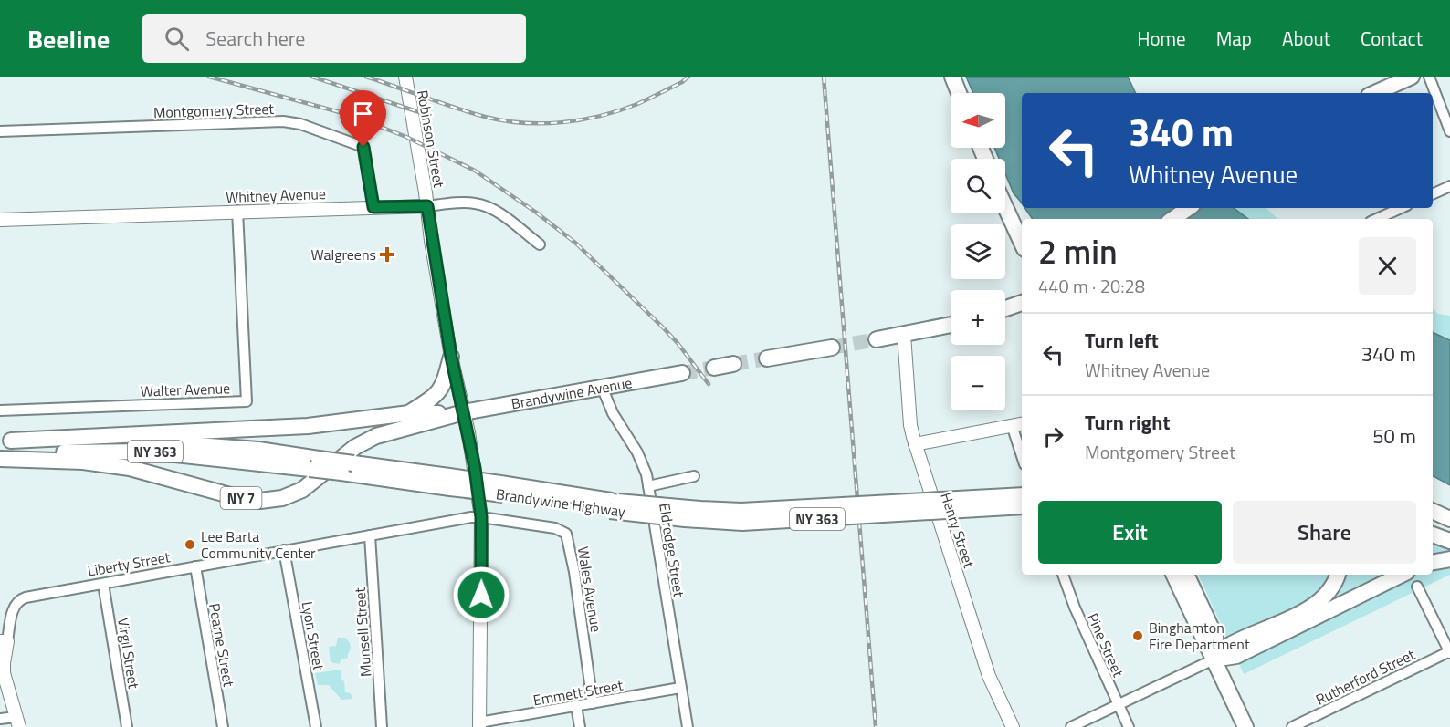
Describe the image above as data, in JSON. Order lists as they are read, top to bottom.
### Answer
{
  "streets": {
    "main road": [
      "Brandywine Avenue",
      "NY 363",
      "NY 7",
      "Brandywine Highway"
    ],
    "street": [
      "Montgomery Street",
      "Robinson Street",
      "Whitney Avenue",
      "Walter Avenue",
      "Henry Street",
      "Eldredge Street",
      "Liberty Street",
      "Wales Avenue",
      "Munsell Street",
      "Lyon Street",
      "Pearne Street",
      "Pine Street",
      "Virgil Street",
      "Rutherford Street",
      "Emmett Street"
    ]
  },
  "crossings": [
    ["Montgomery Street", "Whitney Avenue"],
    ["Robinson Street", "Whitney Avenue"],
    ["Robinson Street", "Brandywine Avenue"],
    ["Robinson Street", "NY 7"],
    ["Robinson Street", "Liberty Street"],
    ["Robinson Street", "Wales Avenue"],
    ["Robinson Street", "Emmett Street"],
    ["Whitney Avenue", "Walter Avenue"],
    ["Brandywine Avenue", "NY 7"],
    ["Brandywine Avenue", "Eldredge Street"],
    ["NY 7", "Brandywine Highway"],
    ["Eldredge Street", "Emmett Street"],
    ["Liberty Street", "Wales Avenue"],
    ["Liberty Street", "Munsell Street"],
    ["Liberty Street", "Lyon Street"],
    ["Liberty Street", "Pearne Street"],
    ["Liberty Street", "Virgil Street"],
    ["Wales Avenue", "Emmett Street"]
  ],
  "places": {
    "health": ["Walgreens"],
    "other": ["Lee Barta Community Center", "Binghamton Fire Department"]
  },
  "north": "left",
  "page": {
    "header": "Beeline",
    "search": "Search here",
    "nav": [
      "Home",
      "Map",
      "About",
      "Contact"
    ],
    "map_buttons": ["+", "−"],
    "turn": ["340 m", "Whitney Avenue"],
    "heading": ["2 min", "440 m · 20:28"],
    "list": [
      {
        "name": "Turn left",
        "note": "Whitney Avenue",
        "value": "340 m"
      },
      {
        "name": "Turn right",
        "note": "Montgomery Street",
        "value": "50 m"
      }
    ],
    "buttons": ["Exit", "Share"]
  }
}
